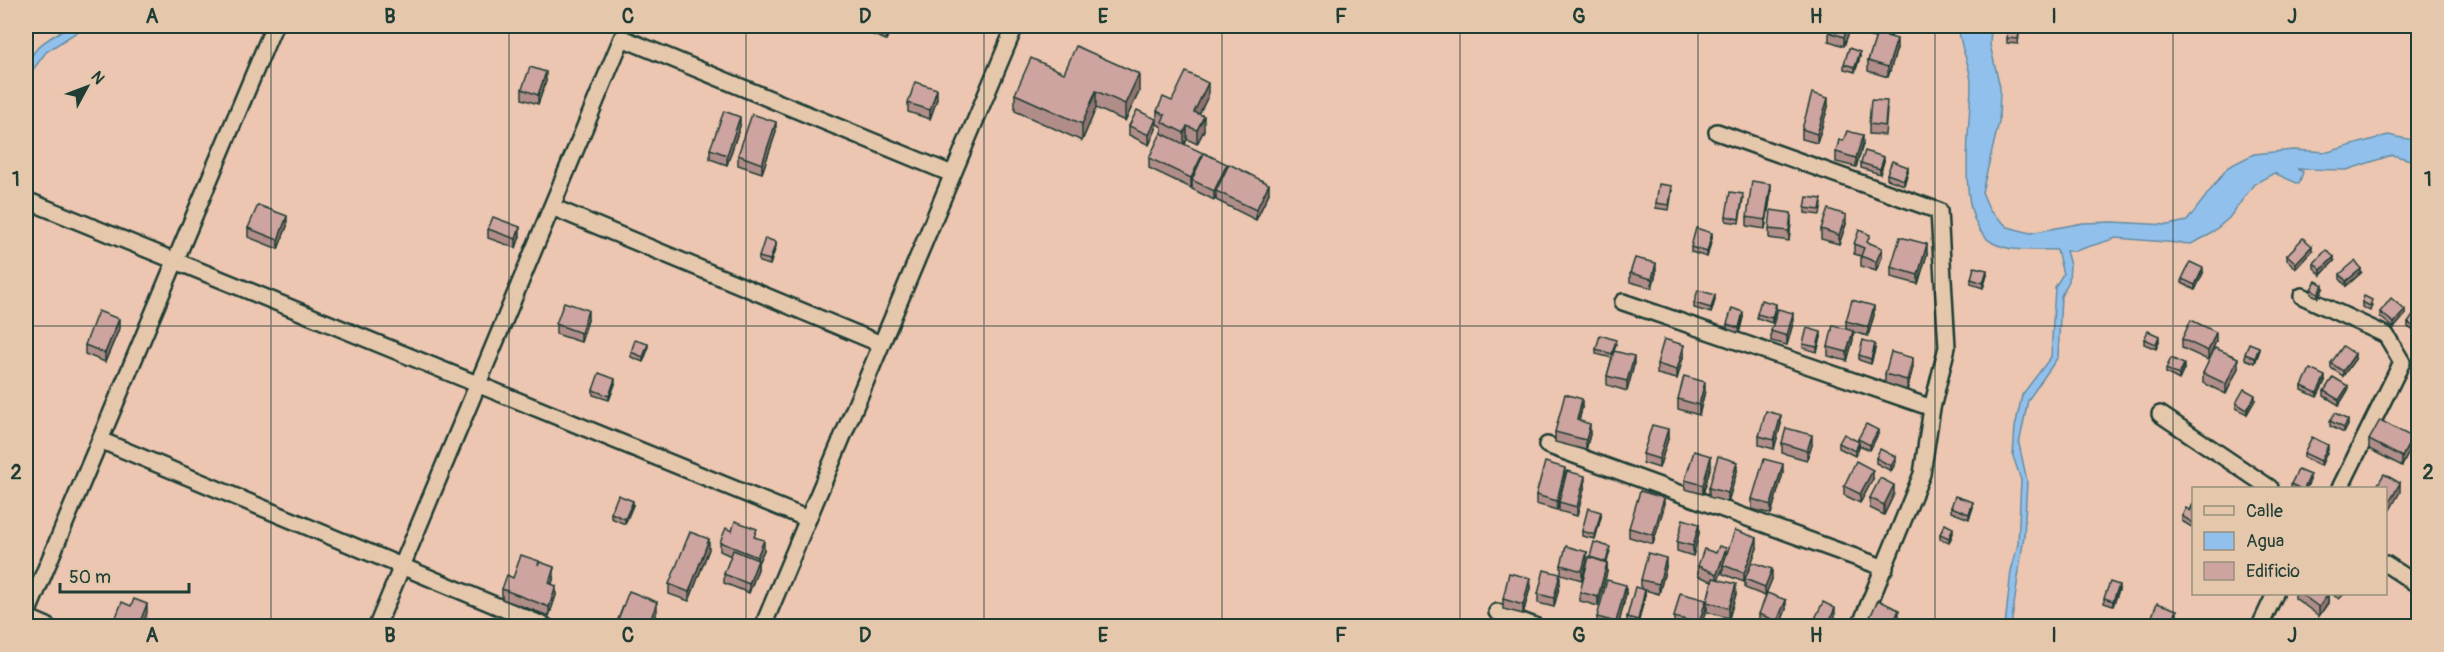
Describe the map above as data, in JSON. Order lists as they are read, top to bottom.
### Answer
{
  "legend": ["Calle", "Agua", "Edificio"],
  "scale_bar": "50 m",
  "north": "top right",
  "grid": {
    "columns": [
      "A",
      "B",
      "C",
      "D",
      "E",
      "F",
      "G",
      "H",
      "I",
      "J"
    ],
    "rows": ["1", "2"]
  }
}
